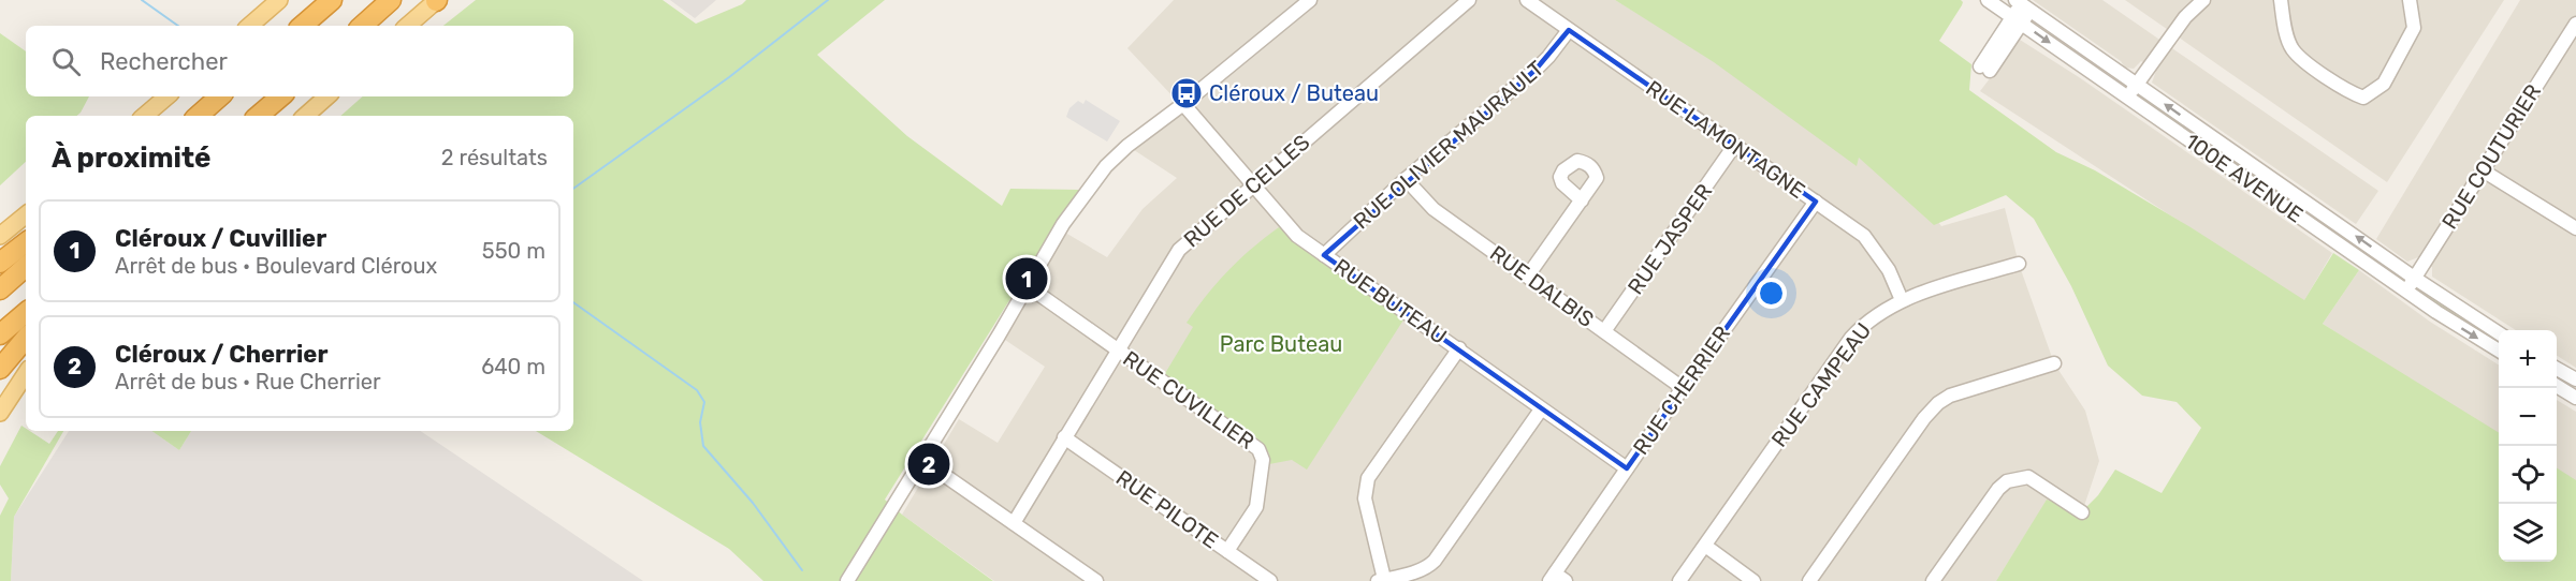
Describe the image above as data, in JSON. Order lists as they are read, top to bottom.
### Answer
{
  "streets": {
    "street": [
      "RUE LAMONTAGNE",
      "RUE OLIVIER MAURAULT",
      "RUE COUTURIER",
      "100E AVENUE",
      "RUE DE CELLES",
      "RUE JASPER",
      "RUE DALBIS",
      "RUE BUTEAU",
      "RUE CAMPEAU",
      "RUE CHERRIER",
      "RUE CUVILLIER",
      "RUE PILOTE"
    ]
  },
  "crossings": [
    ["RUE LAMONTAGNE", "RUE OLIVIER MAURAULT"],
    ["RUE LAMONTAGNE", "RUE JASPER"],
    ["RUE LAMONTAGNE", "RUE CAMPEAU"],
    ["RUE LAMONTAGNE", "RUE CHERRIER"],
    ["RUE OLIVIER MAURAULT", "RUE DALBIS"],
    ["RUE OLIVIER MAURAULT", "RUE BUTEAU"],
    ["RUE COUTURIER", "100E AVENUE"],
    ["RUE DE CELLES", "RUE BUTEAU"],
    ["RUE DE CELLES", "RUE CUVILLIER"],
    ["RUE DE CELLES", "RUE PILOTE"],
    ["RUE JASPER", "RUE DALBIS"],
    ["RUE DALBIS", "RUE CHERRIER"],
    ["RUE BUTEAU", "RUE CHERRIER"],
    ["RUE CUVILLIER", "RUE PILOTE"]
  ],
  "parks": ["Parc Buteau"],
  "places": {
    "bus stop": ["Cléroux / Buteau"]
  },
  "page": {
    "search": "Rechercher",
    "heading": ["À proximité", "2 résultats"],
    "list": [
      {
        "mark": "1",
        "name": "Cléroux / Cuvillier",
        "note": "Arrêt de bus · Boulevard Cléroux",
        "value": "550 m"
      },
      {
        "mark": "2",
        "name": "Cléroux / Cherrier",
        "note": "Arrêt de bus · Rue Cherrier",
        "value": "640 m"
      }
    ],
    "pins": ["1", "2"],
    "map_buttons": ["+", "−"]
  }
}
